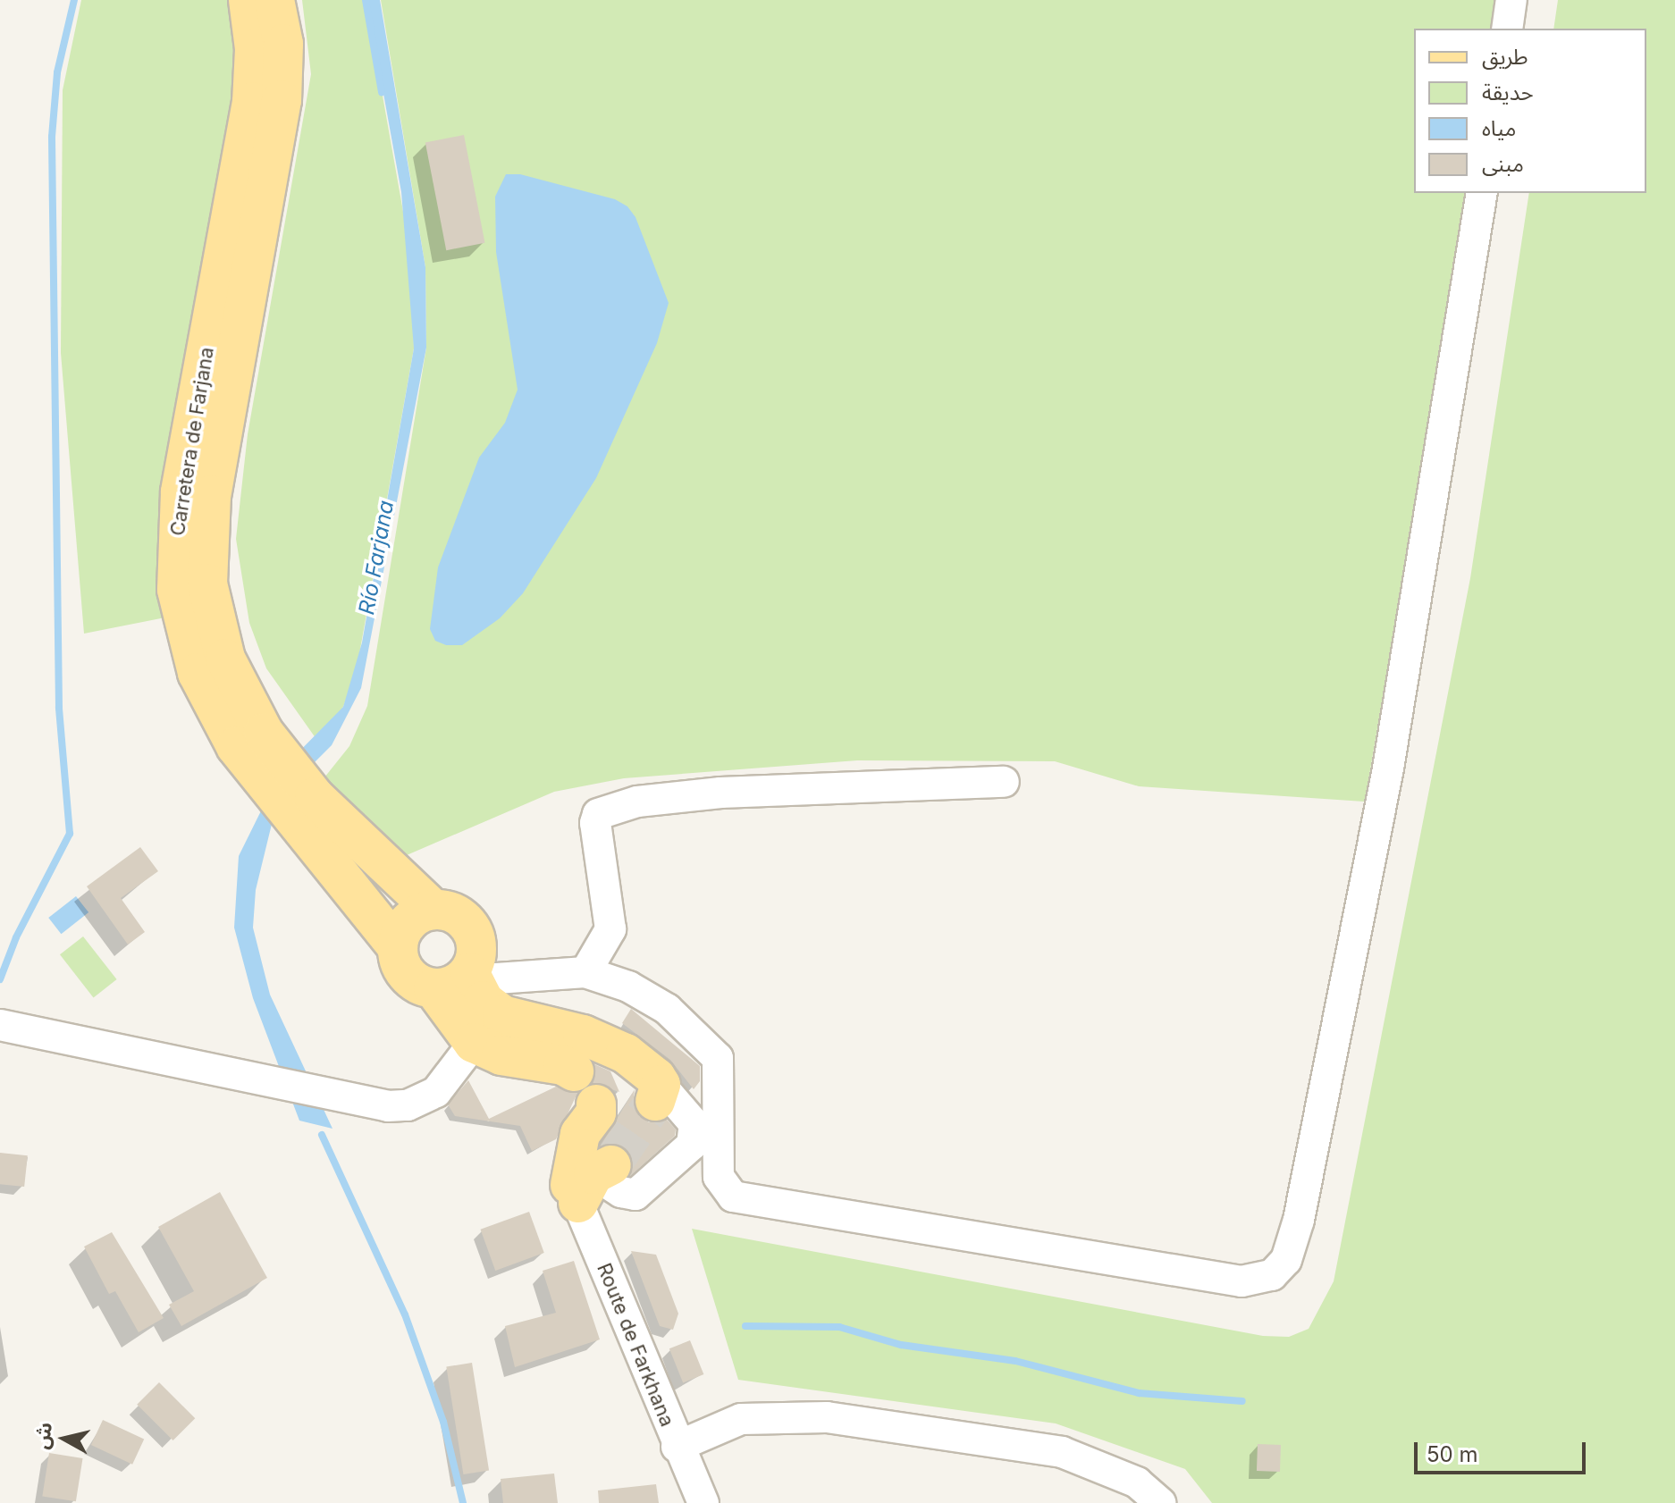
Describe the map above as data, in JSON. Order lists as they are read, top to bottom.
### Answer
{
  "streets": {
    "main road": ["Carretera de Farjana"],
    "street": ["Route de Farkhana"]
  },
  "water": ["Río Farjana"],
  "legend": [
    "طريق",
    "حديقة",
    "مياه",
    "مبنى"
  ],
  "scale_bar": "50 m",
  "north": "left"
}
